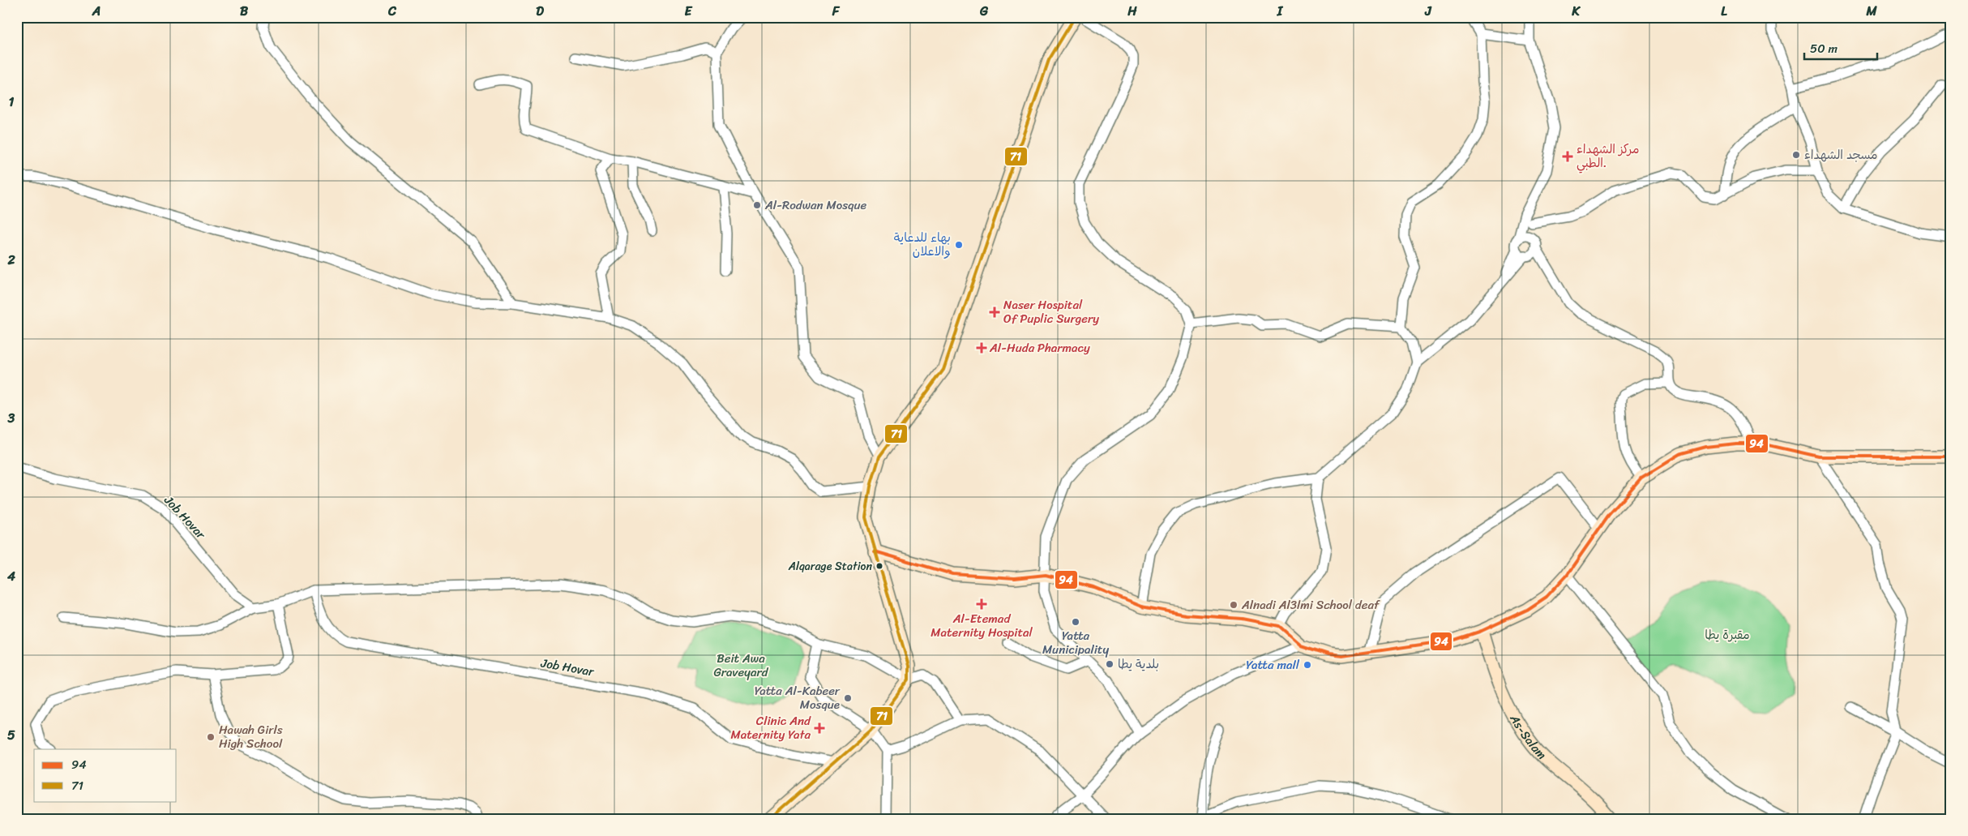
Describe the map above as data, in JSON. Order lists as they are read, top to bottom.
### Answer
{
  "streets": {
    "street": ["Job Hovar", "As-Salam"]
  },
  "parks": ["مقبرة يطا", "Beit Awa Graveyard"],
  "places": {
    "other": [
      "مسجد الشهداء",
      "Al-Rodwan Mosque",
      "بهاء للدعاية والاعلان",
      "Alqarage Station",
      "Alnadi Al3lmi School deaf",
      "Yatta Municipality",
      "بلدية يطا",
      "Yatta mall",
      "Yatta Al-Kabeer Mosque",
      "Hawah Girls High School"
    ],
    "health": [
      "مركز الشهداء الطبي.",
      "Naser Hospital Of Puplic Surgery",
      "Al-Huda Pharmacy",
      "Al-Etemad Maternity Hospital",
      "Clinic And Maternity Yata"
    ]
  },
  "lines": ["transit line 71", "transit line 94"],
  "legend": ["94", "71"],
  "scale_bar": "50 m",
  "grid": {
    "columns": [
      "A",
      "B",
      "C",
      "D",
      "E",
      "F",
      "G",
      "H",
      "I",
      "J",
      "K",
      "L",
      "M"
    ],
    "rows": [
      "1",
      "2",
      "3",
      "4",
      "5"
    ]
  }
}
